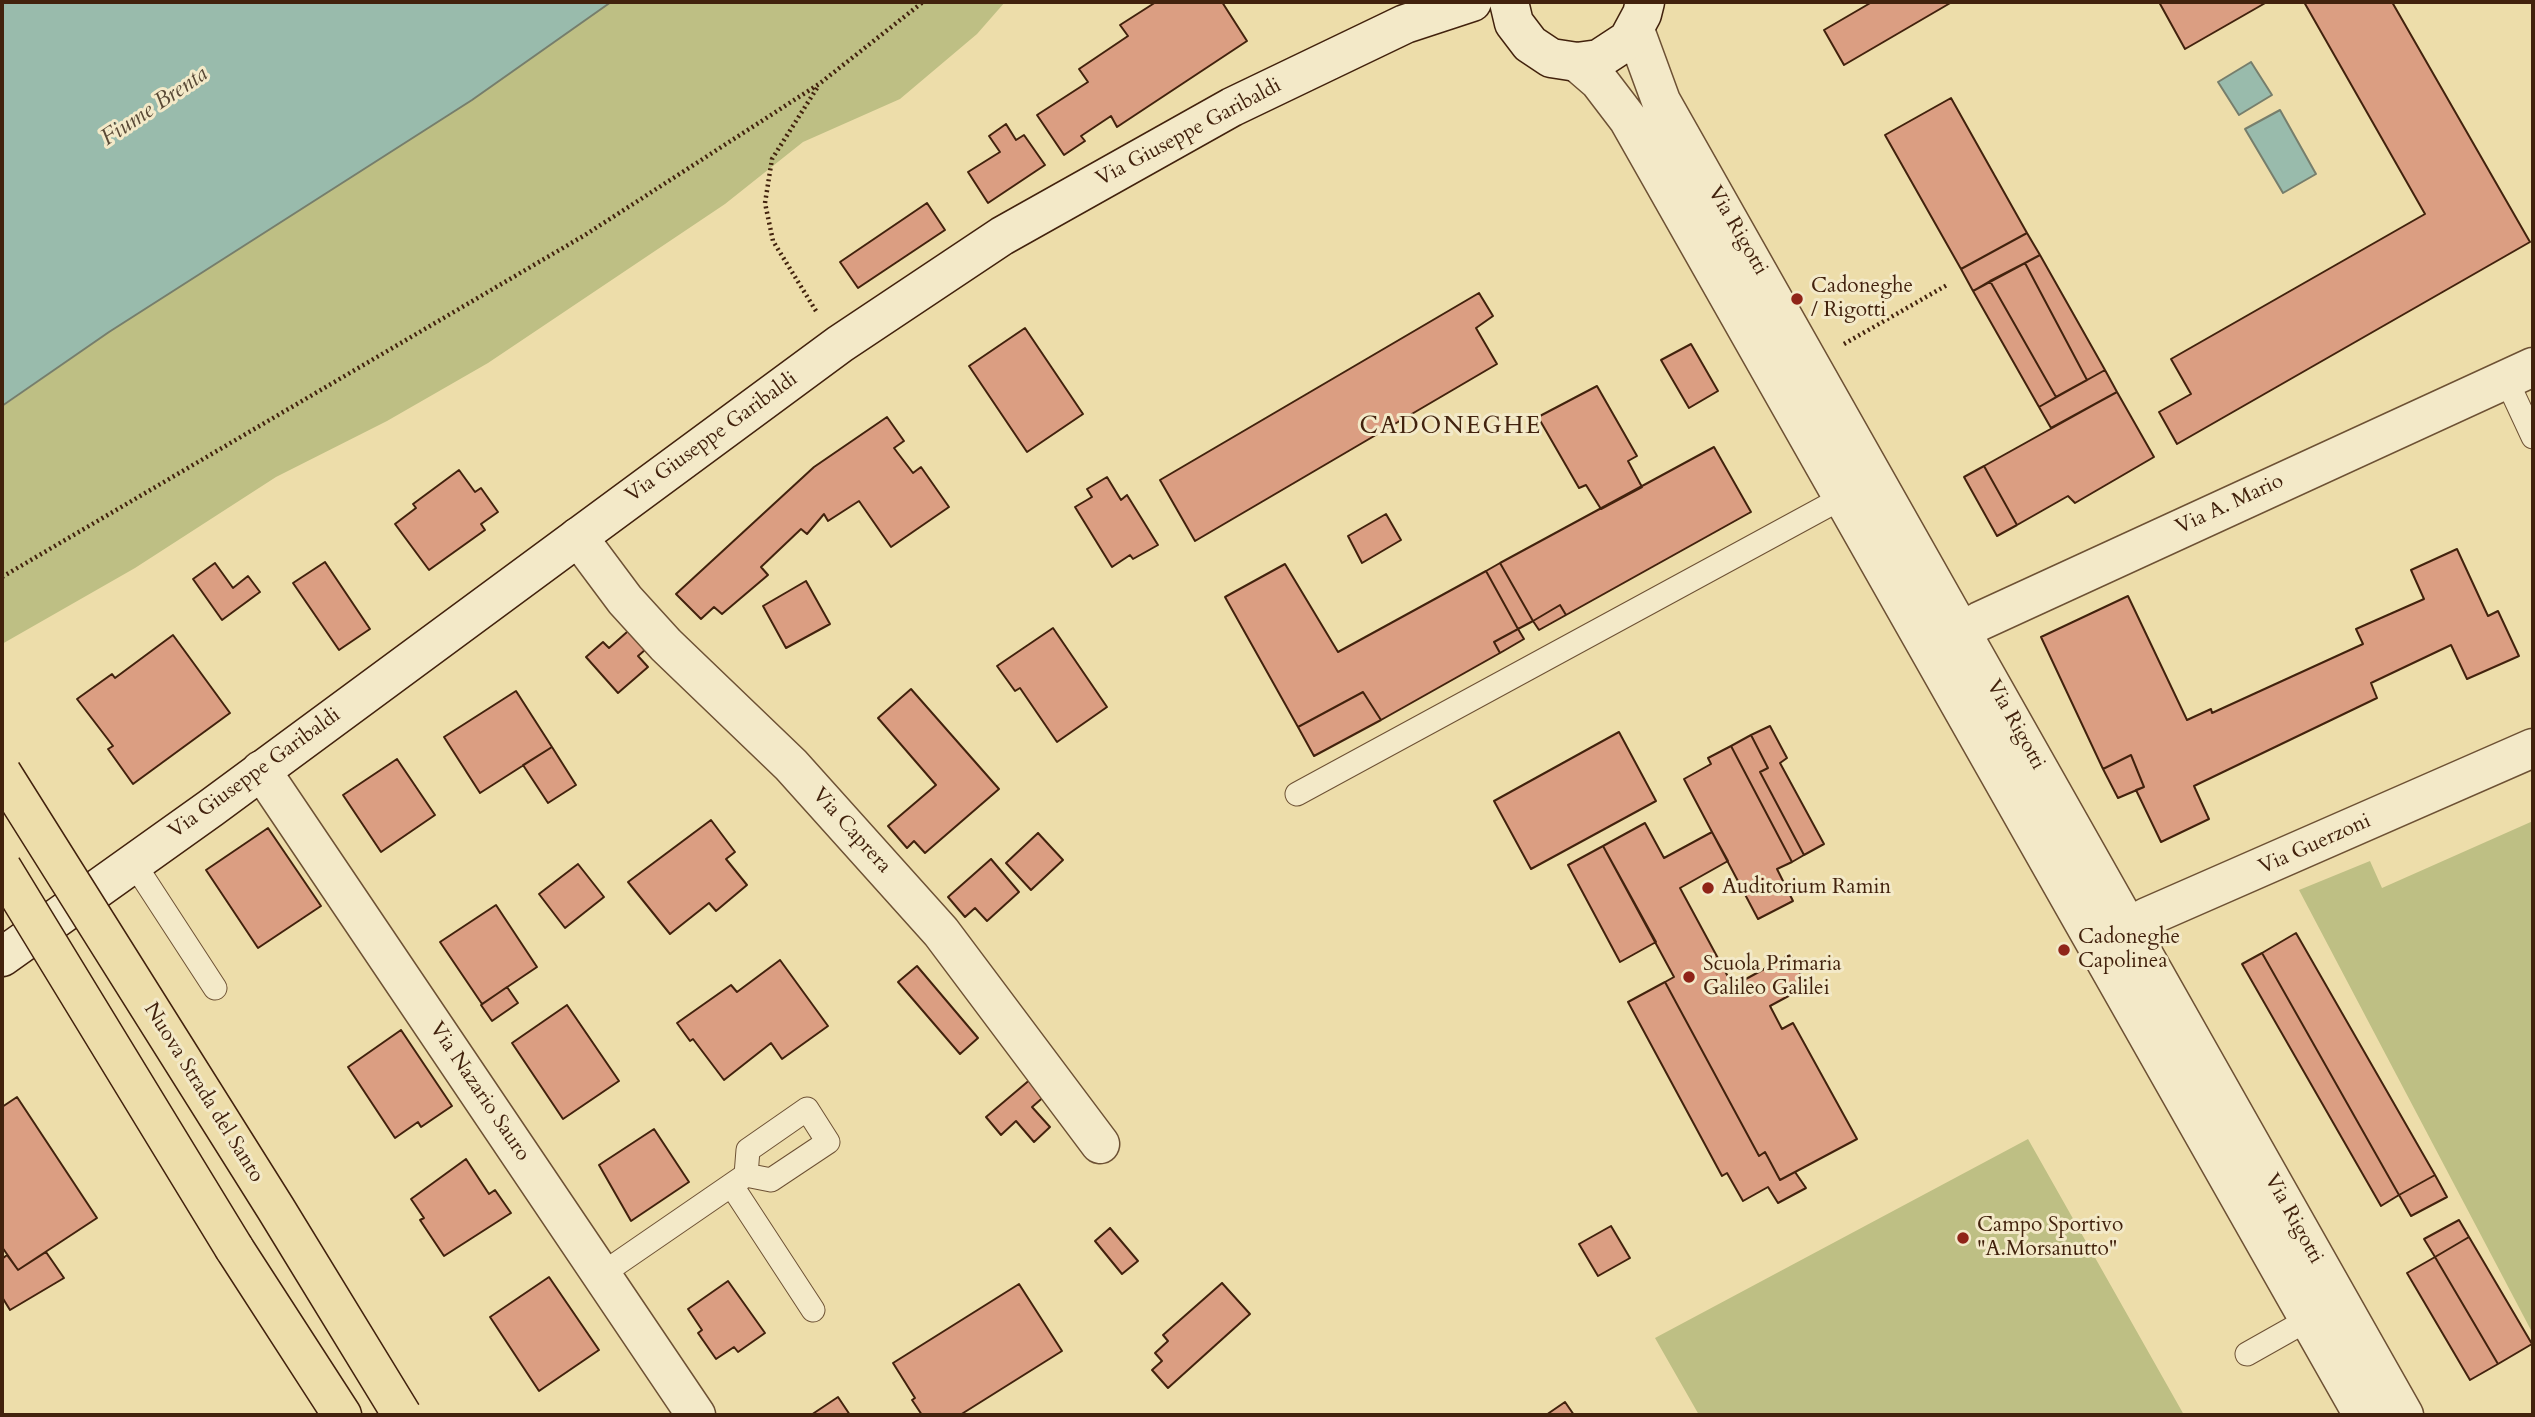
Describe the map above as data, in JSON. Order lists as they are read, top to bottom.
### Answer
{
  "streets": {
    "highway": ["Nuova Strada del Santo"],
    "street": [
      "Via Giuseppe Garibaldi",
      "Via Rigotti",
      "Via A. Mario",
      "Via Caprera",
      "Via Guerzoni",
      "Via Nazario Sauro"
    ]
  },
  "crossings": [
    ["Via Giuseppe Garibaldi", "Via Caprera"],
    ["Via Giuseppe Garibaldi", "Via Nazario Sauro"],
    ["Via Rigotti", "Via A. Mario"],
    ["Via Rigotti", "Via Guerzoni"]
  ],
  "districts": ["CADONEGHE"],
  "water": ["Fiume Brenta"],
  "places": [
    "Cadoneghe / Rigotti",
    "Auditorium Ramin",
    "Cadoneghe Capolinea",
    "Scuola Primaria Galileo Galilei",
    "Campo Sportivo \"A.Morsanutto\""
  ]
}
